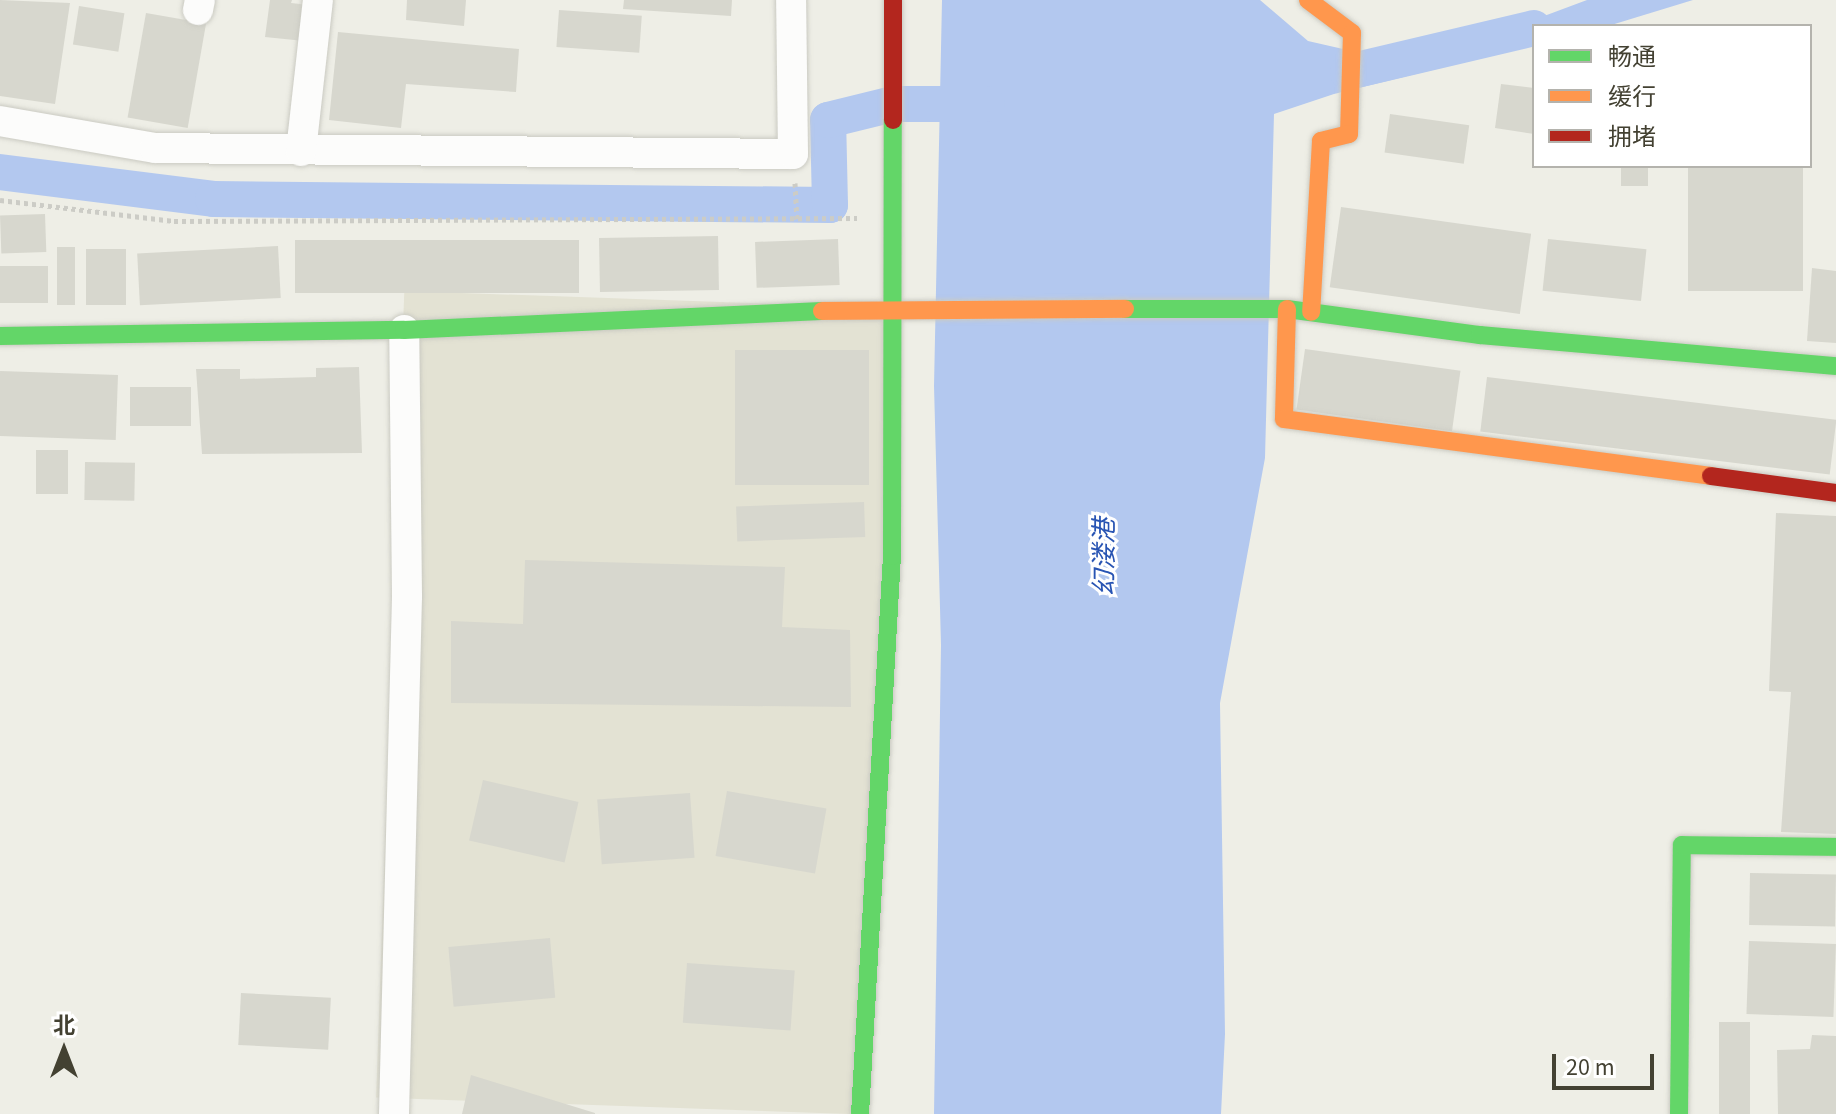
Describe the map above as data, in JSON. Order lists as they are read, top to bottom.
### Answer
{
  "water": ["幻溇港"],
  "legend": ["畅通", "缓行", "拥堵"],
  "scale_bar": "20 m",
  "north": "top"
}
